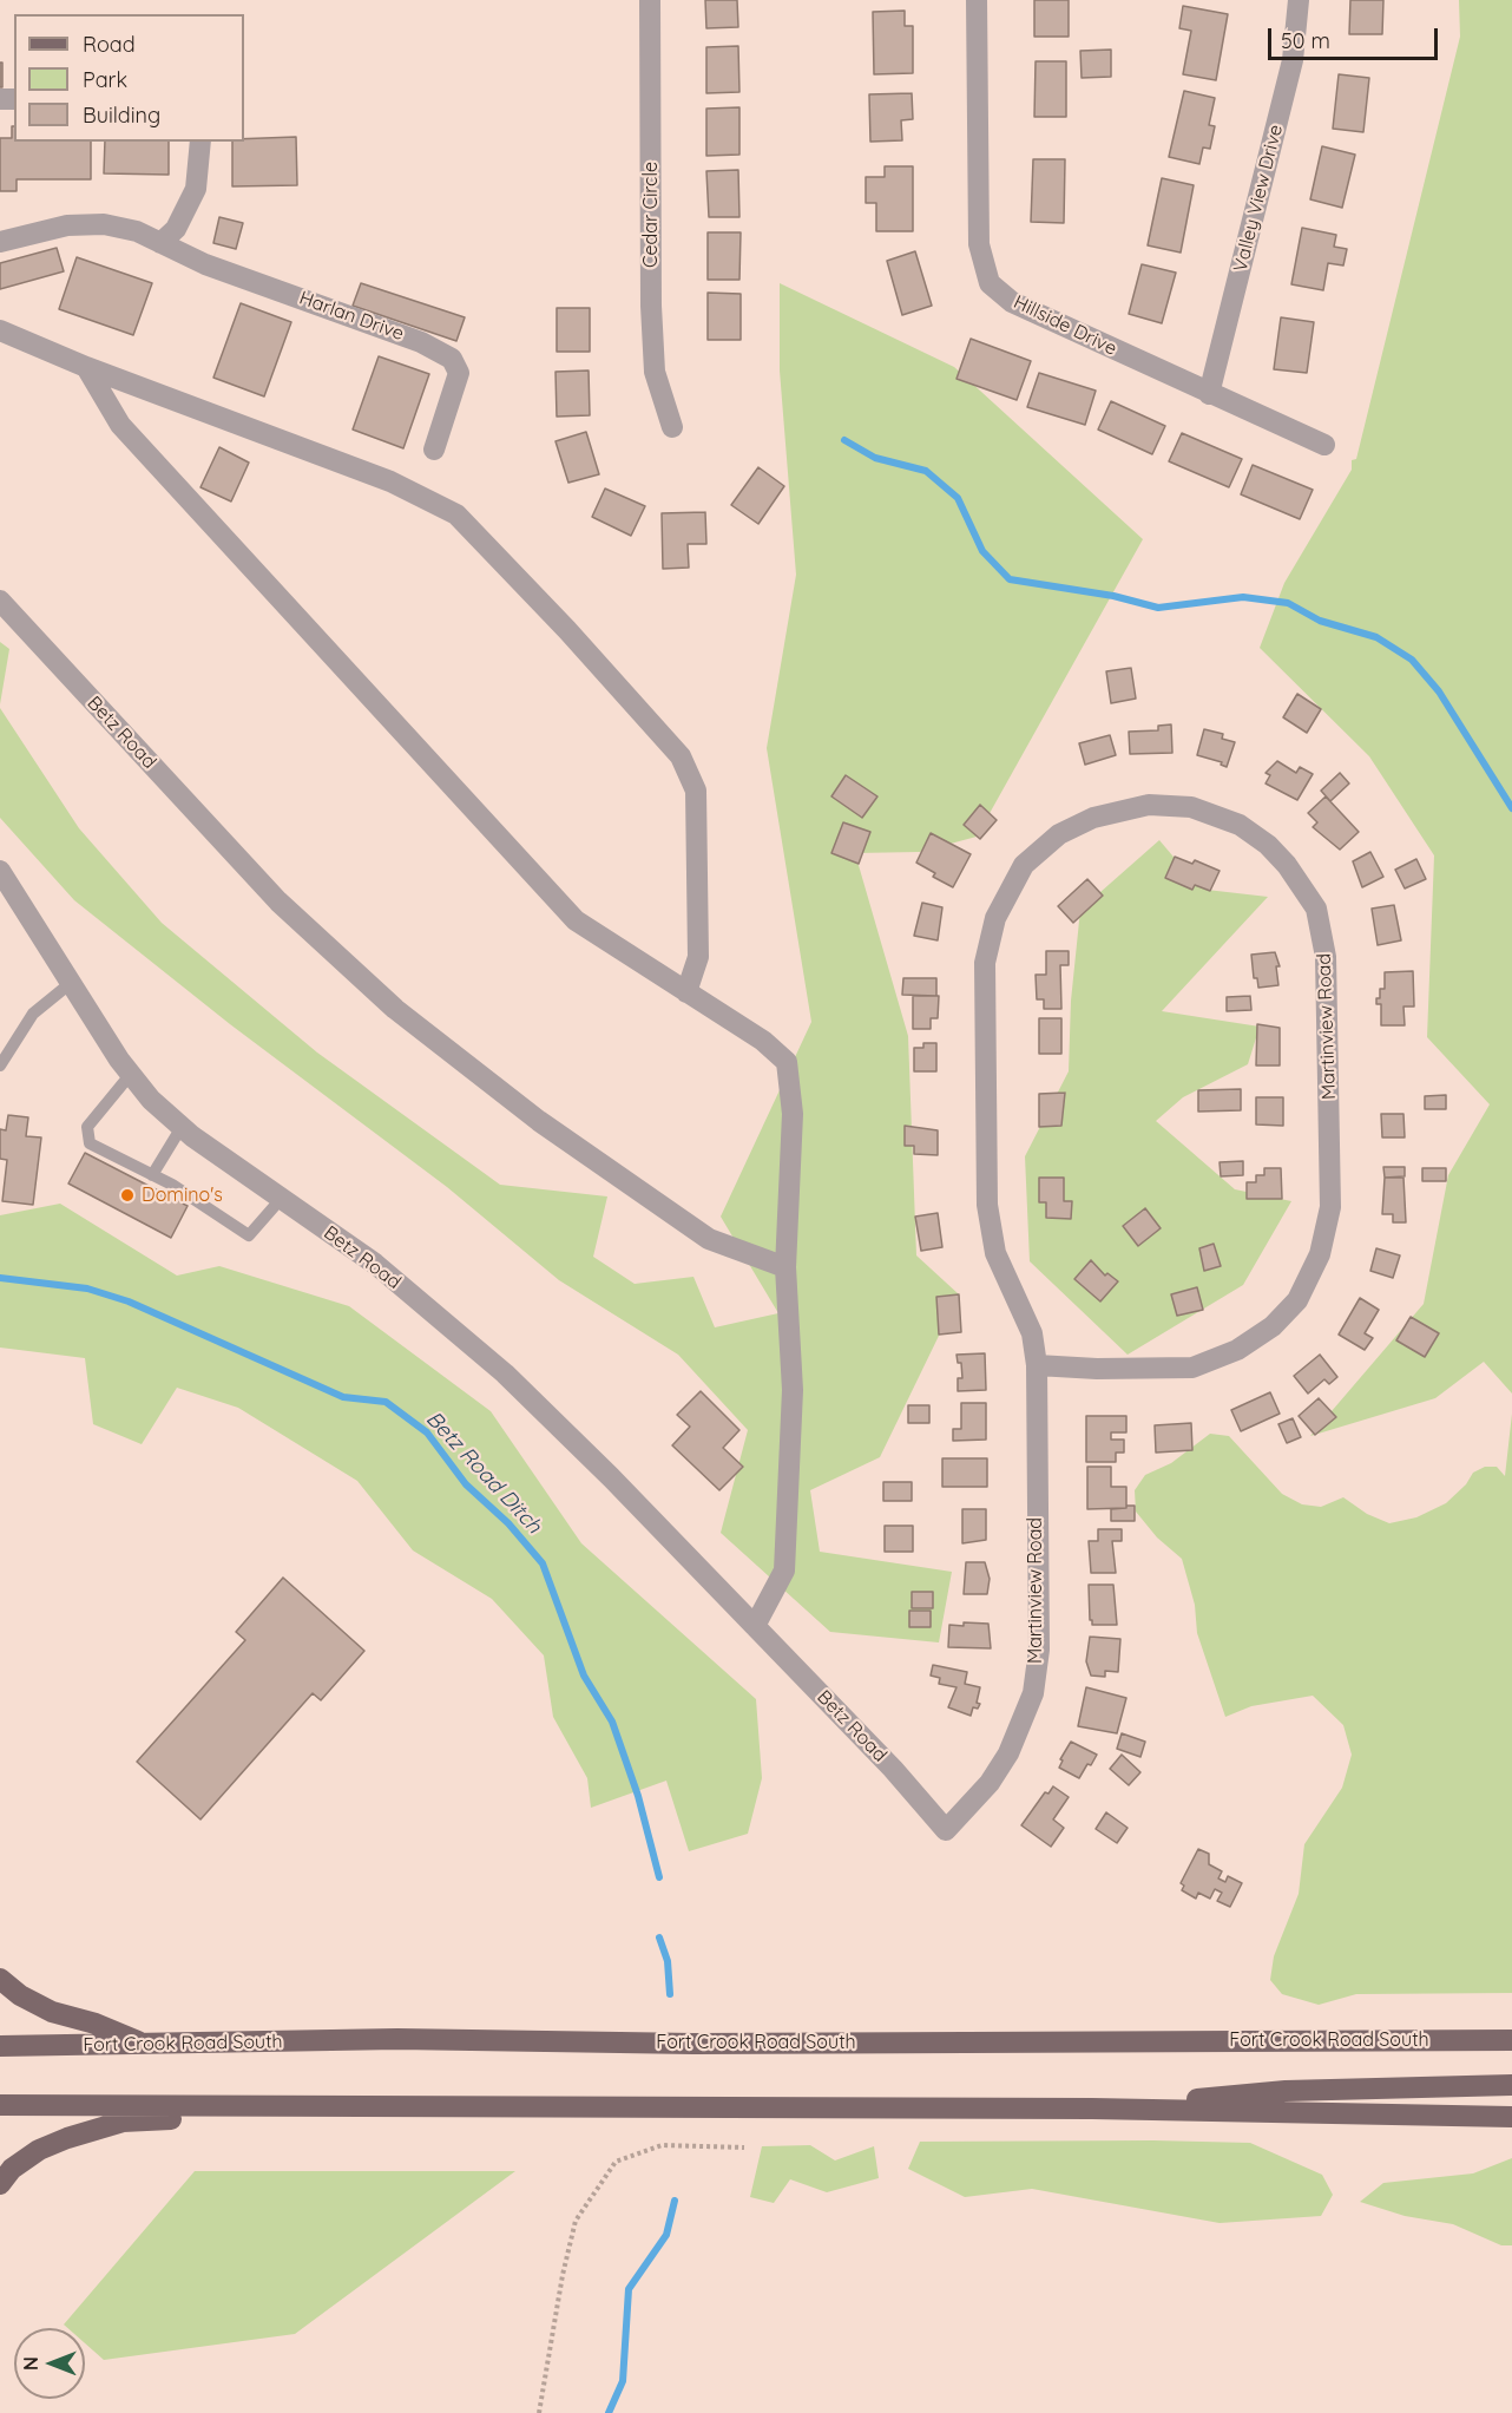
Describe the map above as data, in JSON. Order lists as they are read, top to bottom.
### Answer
{
  "streets": {
    "main road": ["Fort Crook Road South"],
    "street": [
      "Valley View Drive",
      "Cedar Circle",
      "Harlan Drive",
      "Hillside Drive",
      "Betz Road",
      "Martinview Road"
    ]
  },
  "crossings": [
    ["Valley View Drive", "Hillside Drive"],
    ["Betz Road", "Martinview Road"]
  ],
  "water": ["Betz Road Ditch"],
  "places": ["Domino's"],
  "legend": ["Road", "Park", "Building"],
  "scale_bar": "50 m",
  "north": "left"
}
